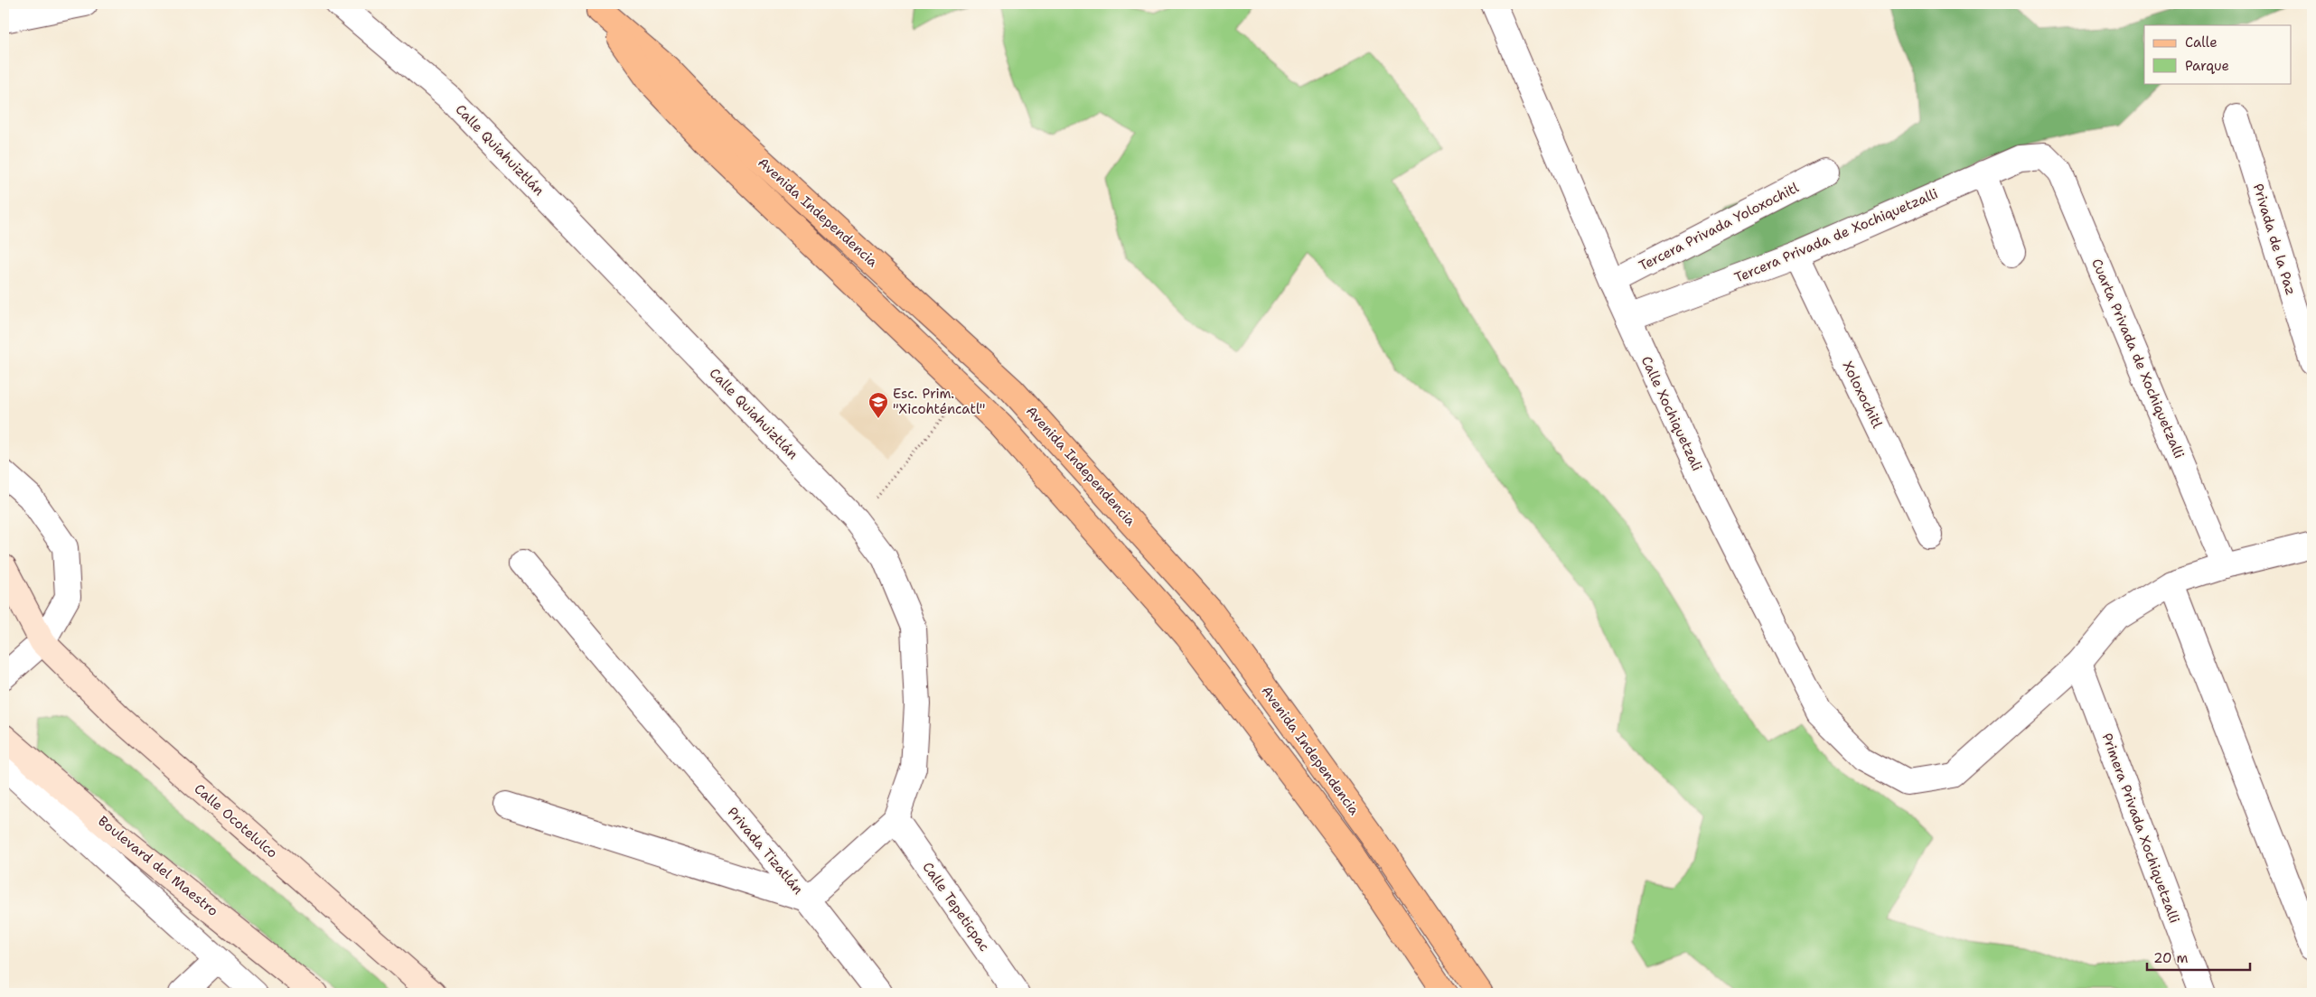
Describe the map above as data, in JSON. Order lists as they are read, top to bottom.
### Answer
{
  "streets": {
    "main road": ["Avenida Independencia", "Calle Ocotelulco", "Boulevard del Maestro"],
    "street": [
      "Calle Quiahuiztlán",
      "Tercera Privada Yoloxochitl",
      "Tercera Privada de Xochiquetzalli",
      "Privada de la Paz",
      "Cuarta Privada de Xochiquetzalli",
      "Xoloxochitl",
      "Calle Xochiquetzali",
      "Primera Privada Xochiquetzalli",
      "Privada Tizatlán",
      "Calle Tepeticpac"
    ]
  },
  "crossings": [
    ["Calle Quiahuiztlán", "Privada Tizatlán"],
    ["Calle Quiahuiztlán", "Calle Tepeticpac"],
    ["Tercera Privada Yoloxochitl", "Calle Xochiquetzali"],
    ["Tercera Privada de Xochiquetzalli", "Cuarta Privada de Xochiquetzalli"],
    ["Tercera Privada de Xochiquetzalli", "Xoloxochitl"],
    ["Tercera Privada de Xochiquetzalli", "Calle Xochiquetzali"],
    ["Calle Xochiquetzali", "Primera Privada Xochiquetzalli"]
  ],
  "places": {
    "school or university": ["Esc. Prim. \"Xicohténcatl\""]
  },
  "legend": ["Calle", "Parque"],
  "scale_bar": "20 m"
}
